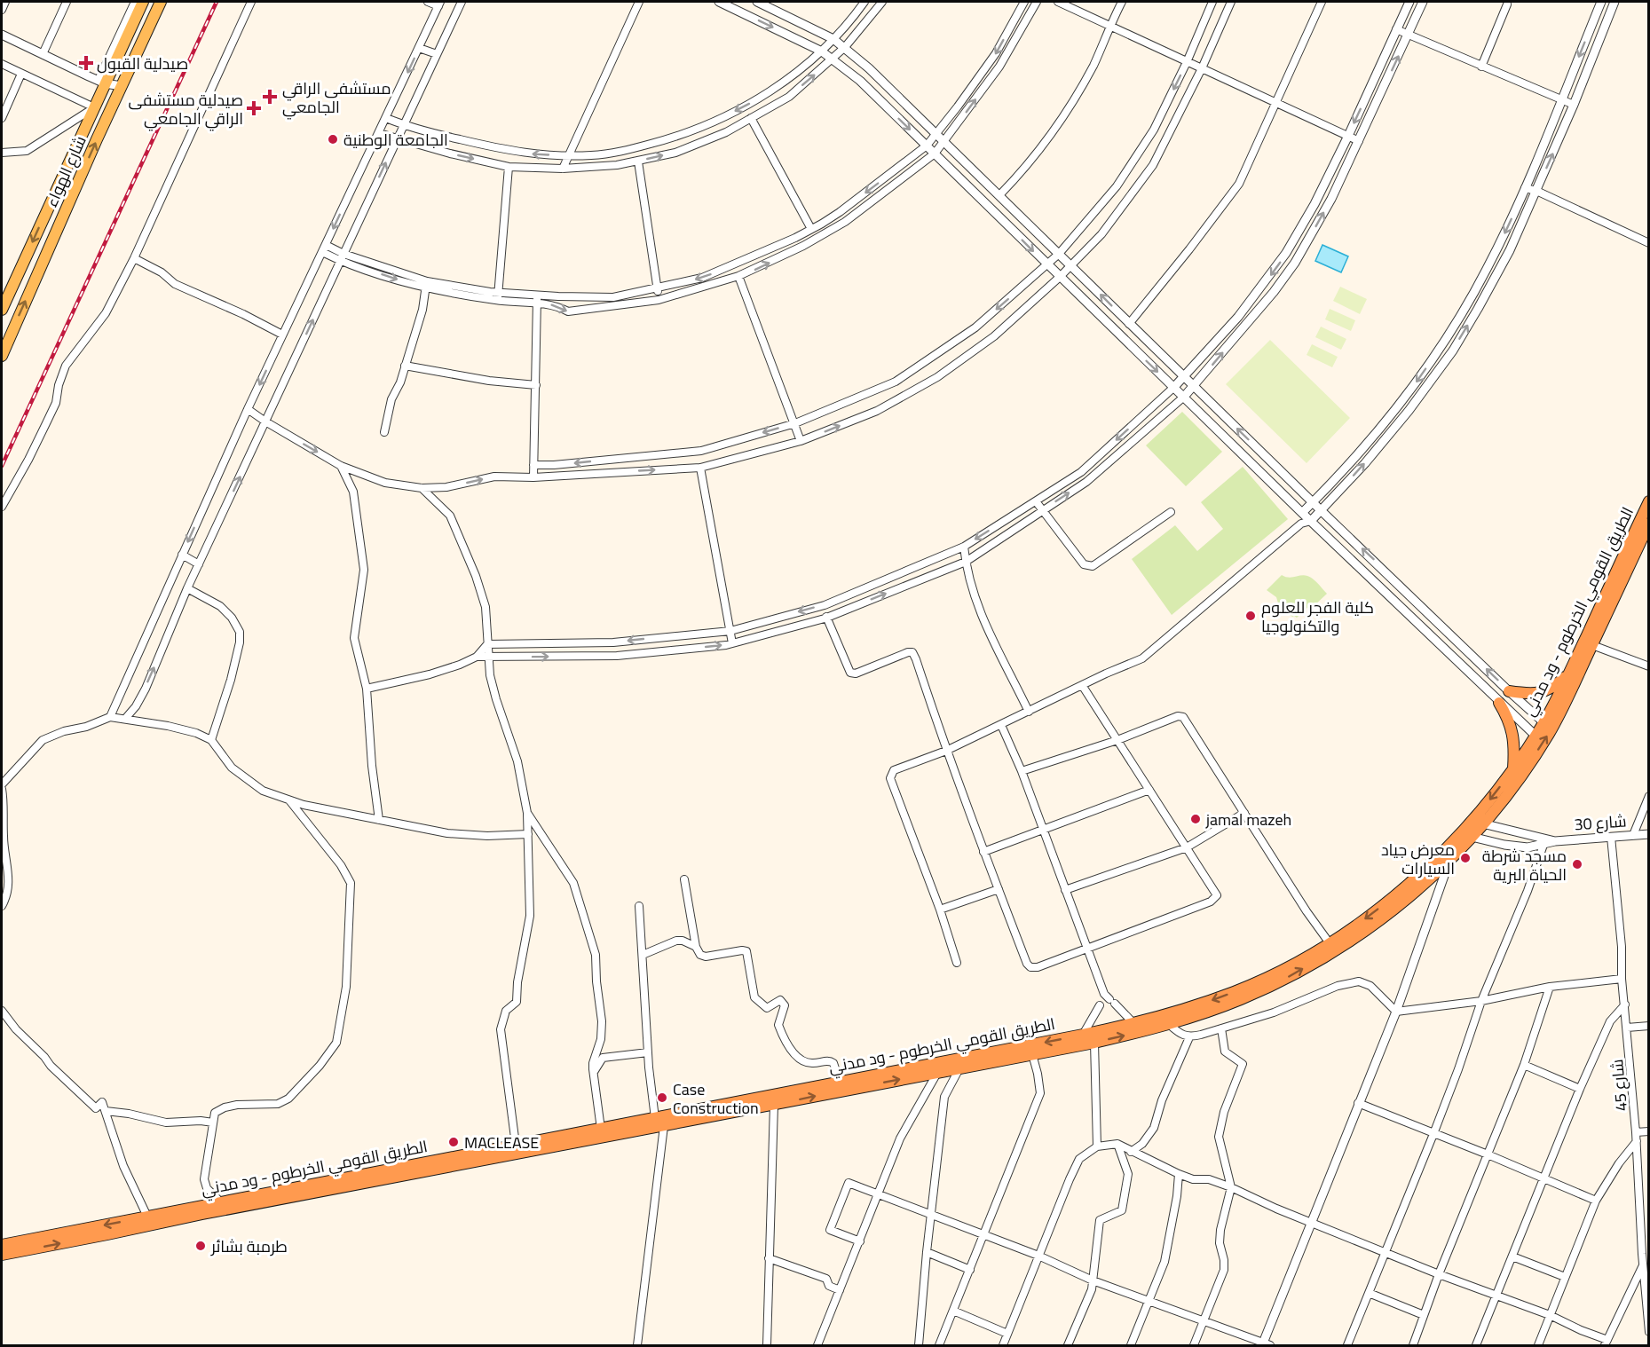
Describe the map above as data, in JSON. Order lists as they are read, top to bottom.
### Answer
{
  "streets": {
    "highway": ["الطريق القومي الخرطوم - ود مدني"],
    "main road": ["شارع الهواء"],
    "street": ["شارع 30", "شارع 45"]
  },
  "crossings": [
    ["الطريق القومي الخرطوم - ود مدني", "شارع 30"],
    ["شارع 30", "شارع 45"]
  ],
  "places": {
    "health": ["صيدلية القبول", "مستشفى الراقي الجامعي", "صيدلية مستشفى الراقي الجامعي"],
    "other": [
      "الجامعة الوطنية",
      "كلية الفجر للعلوم والتكنولوجيا",
      "jamal mazeh",
      "معرض جياد السيارات",
      "مسجد شرطة الحياة البرية",
      "Case Construction",
      "MACLEASE",
      "طرمبة بشائر"
    ]
  }
}
